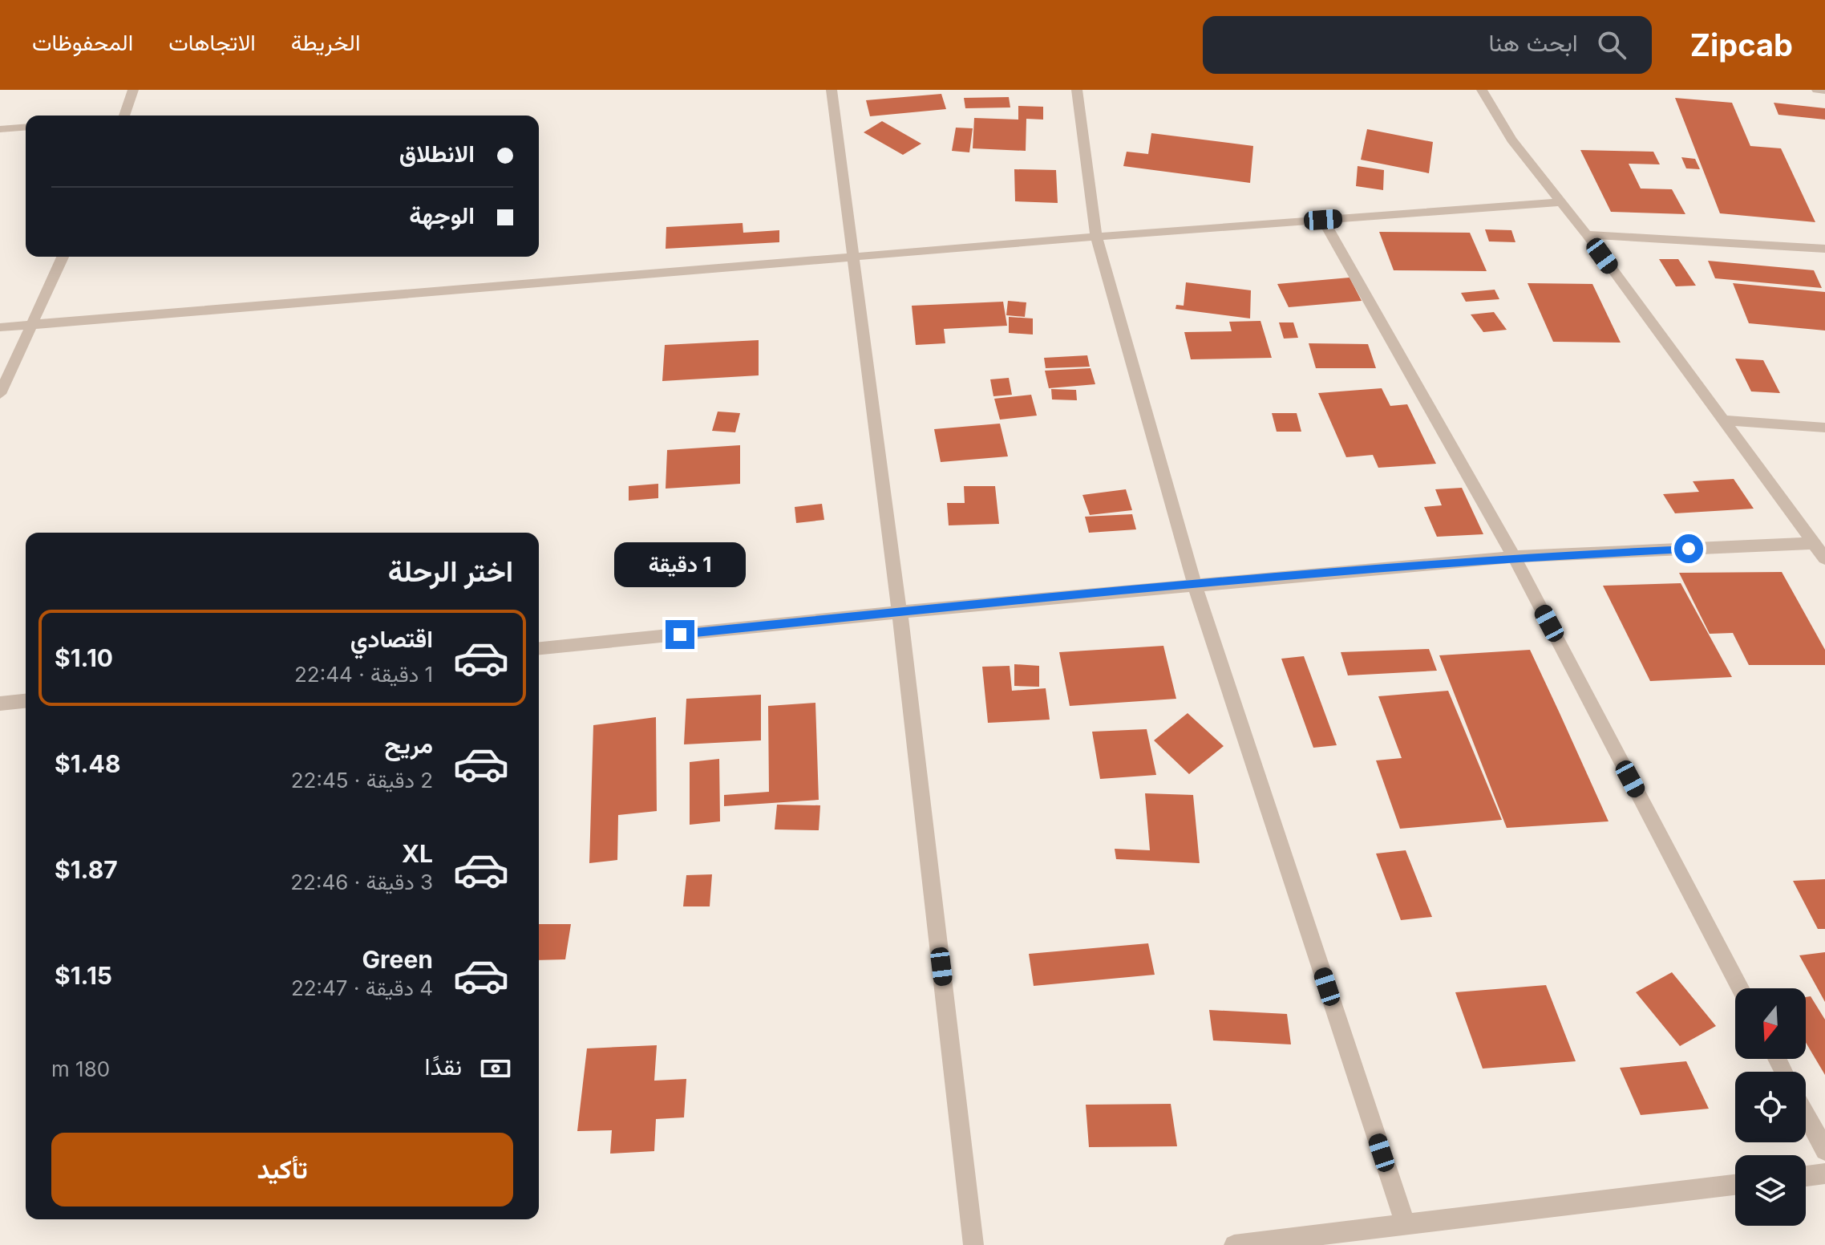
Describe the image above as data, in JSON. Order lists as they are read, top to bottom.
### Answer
{
  "north": "bottom",
  "page": {
    "header": "Zipcab",
    "search": "ابحث هنا",
    "nav": ["الخريطة", "الاتجاهات", "المحفوظات"],
    "banner": ["الانطلاق", "الوجهة"],
    "heading": "اختر الرحلة",
    "bubble": "1 دقيقة",
    "list": [
      {
        "name": "اقتصادي",
        "note": "1 دقيقة · 22:44",
        "value": "$1.10"
      },
      {
        "name": "مريح",
        "note": "2 دقيقة · 22:45",
        "value": "$1.48"
      },
      {
        "name": "XL",
        "note": "3 دقيقة · 22:46",
        "value": "$1.87"
      },
      {
        "name": "Green",
        "note": "4 دقيقة · 22:47",
        "value": "$1.15"
      }
    ],
    "pay": ["نقدًا", "180 m"],
    "buttons": "تأكيد"
  }
}
